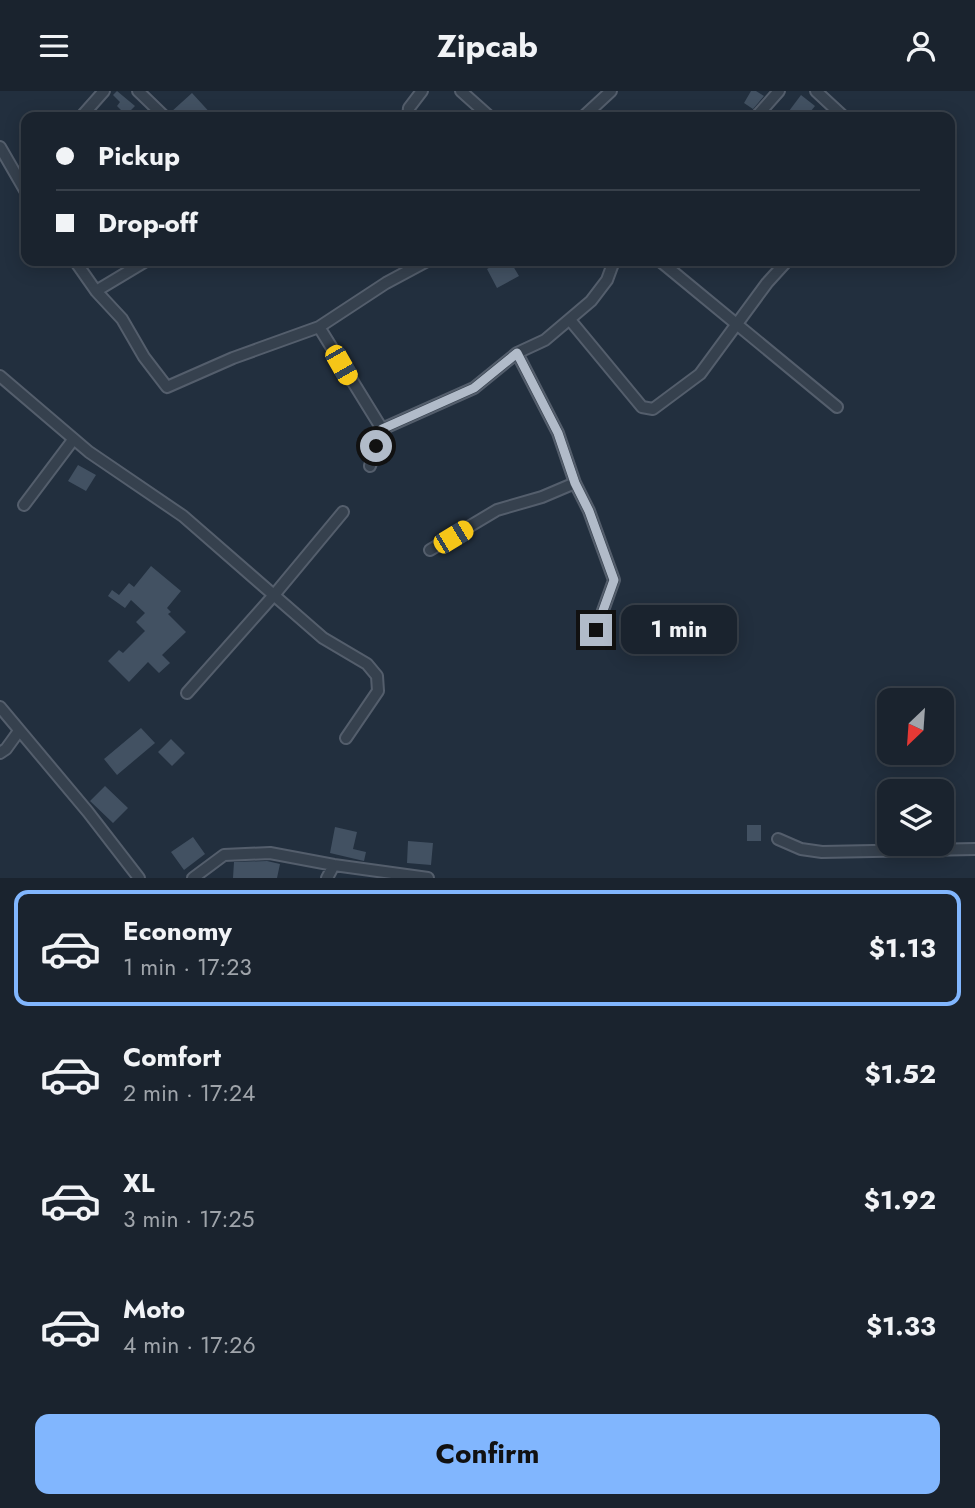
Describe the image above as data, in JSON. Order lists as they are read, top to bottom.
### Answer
{
  "north": "bottom left",
  "page": {
    "header": "Zipcab",
    "banner": ["Pickup", "Drop-off"],
    "bubble": "1 min",
    "list": [
      {
        "name": "Economy",
        "note": "1 min · 17:23",
        "value": "$1.13"
      },
      {
        "name": "Comfort",
        "note": "2 min · 17:24",
        "value": "$1.52"
      },
      {
        "name": "XL",
        "note": "3 min · 17:25",
        "value": "$1.92"
      },
      {
        "name": "Moto",
        "note": "4 min · 17:26",
        "value": "$1.33"
      }
    ],
    "buttons": "Confirm"
  }
}
